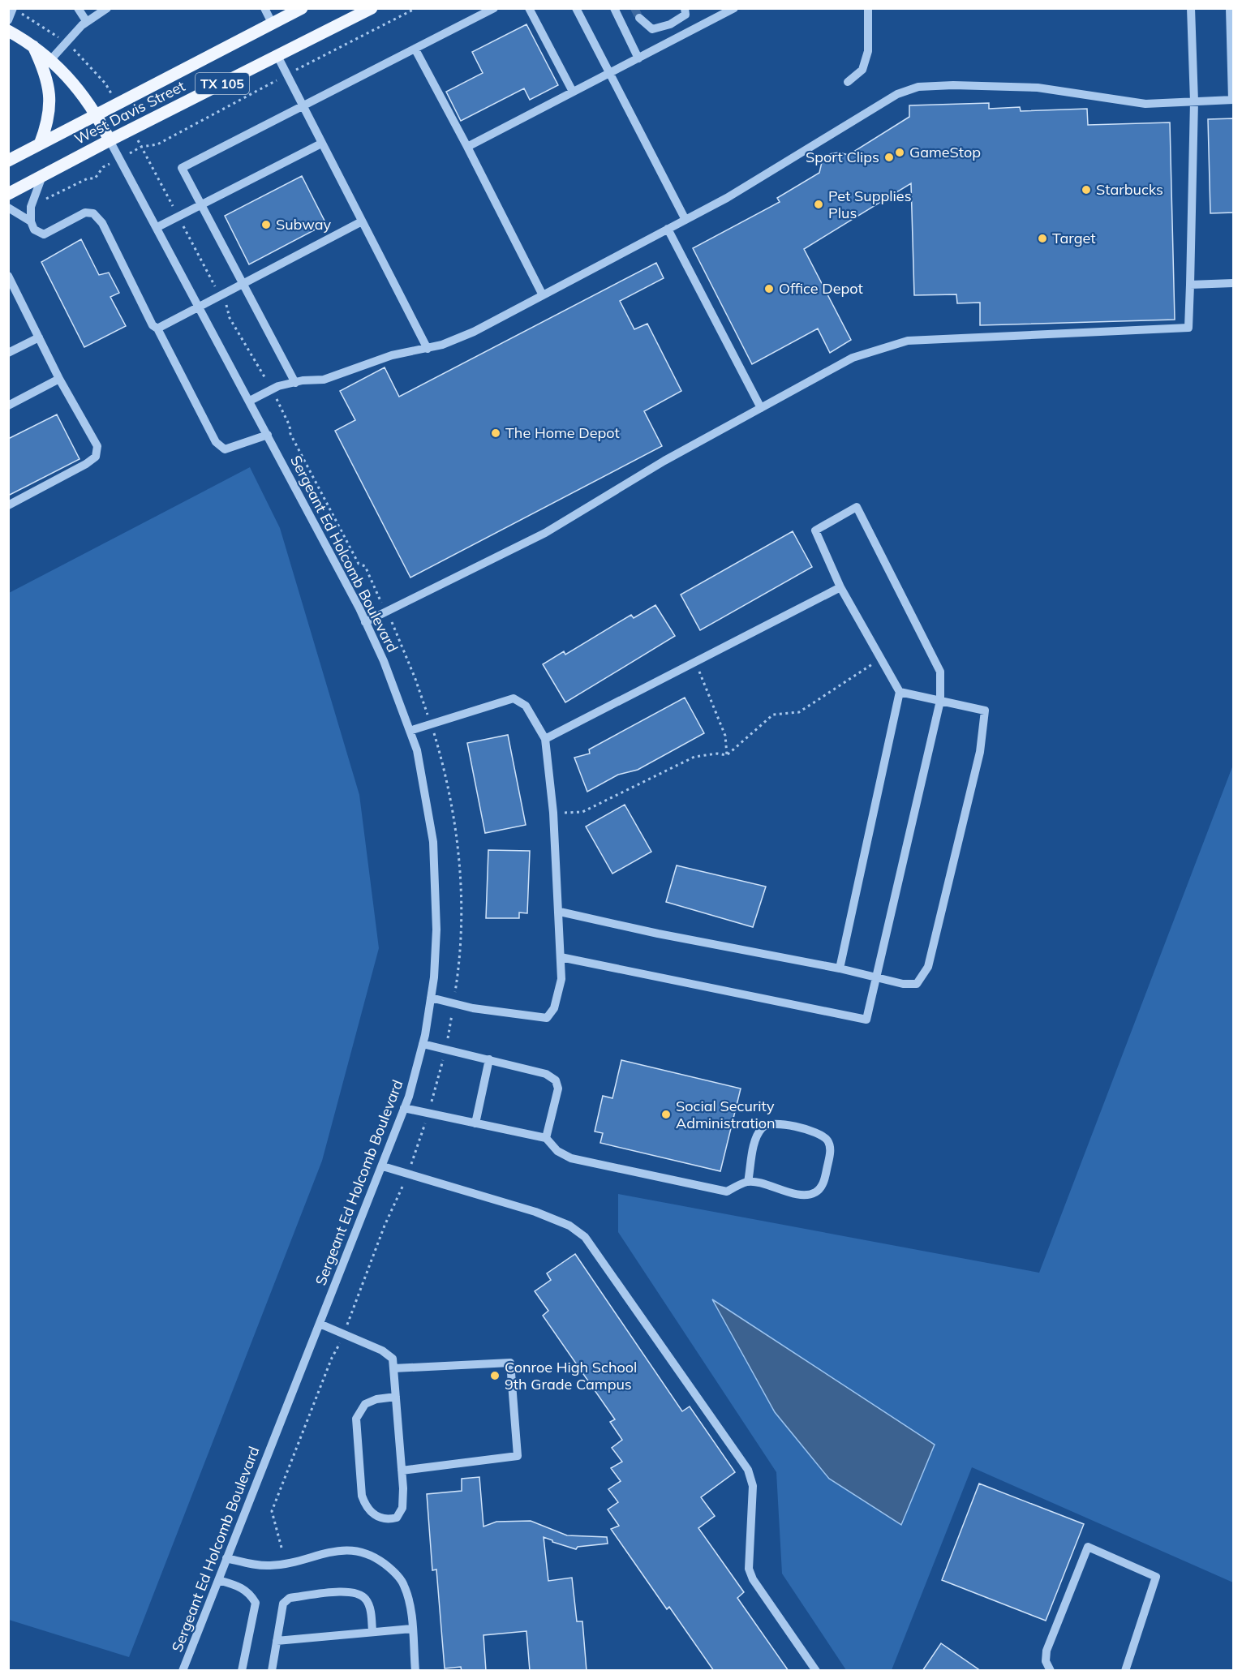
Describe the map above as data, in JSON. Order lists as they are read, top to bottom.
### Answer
{
  "streets": {
    "main road": ["TX 105", "West Davis Street"],
    "street": ["Sergeant Ed Holcomb Boulevard"]
  },
  "crossings": [
    ["West Davis Street", "Sergeant Ed Holcomb Boulevard"]
  ],
  "places": [
    "GameStop",
    "Sport Clips",
    "Starbucks",
    "Pet Supplies Plus",
    "Subway",
    "Target",
    "Office Depot",
    "The Home Depot",
    "Social Security Administration",
    "Conroe High School 9th Grade Campus"
  ]
}
